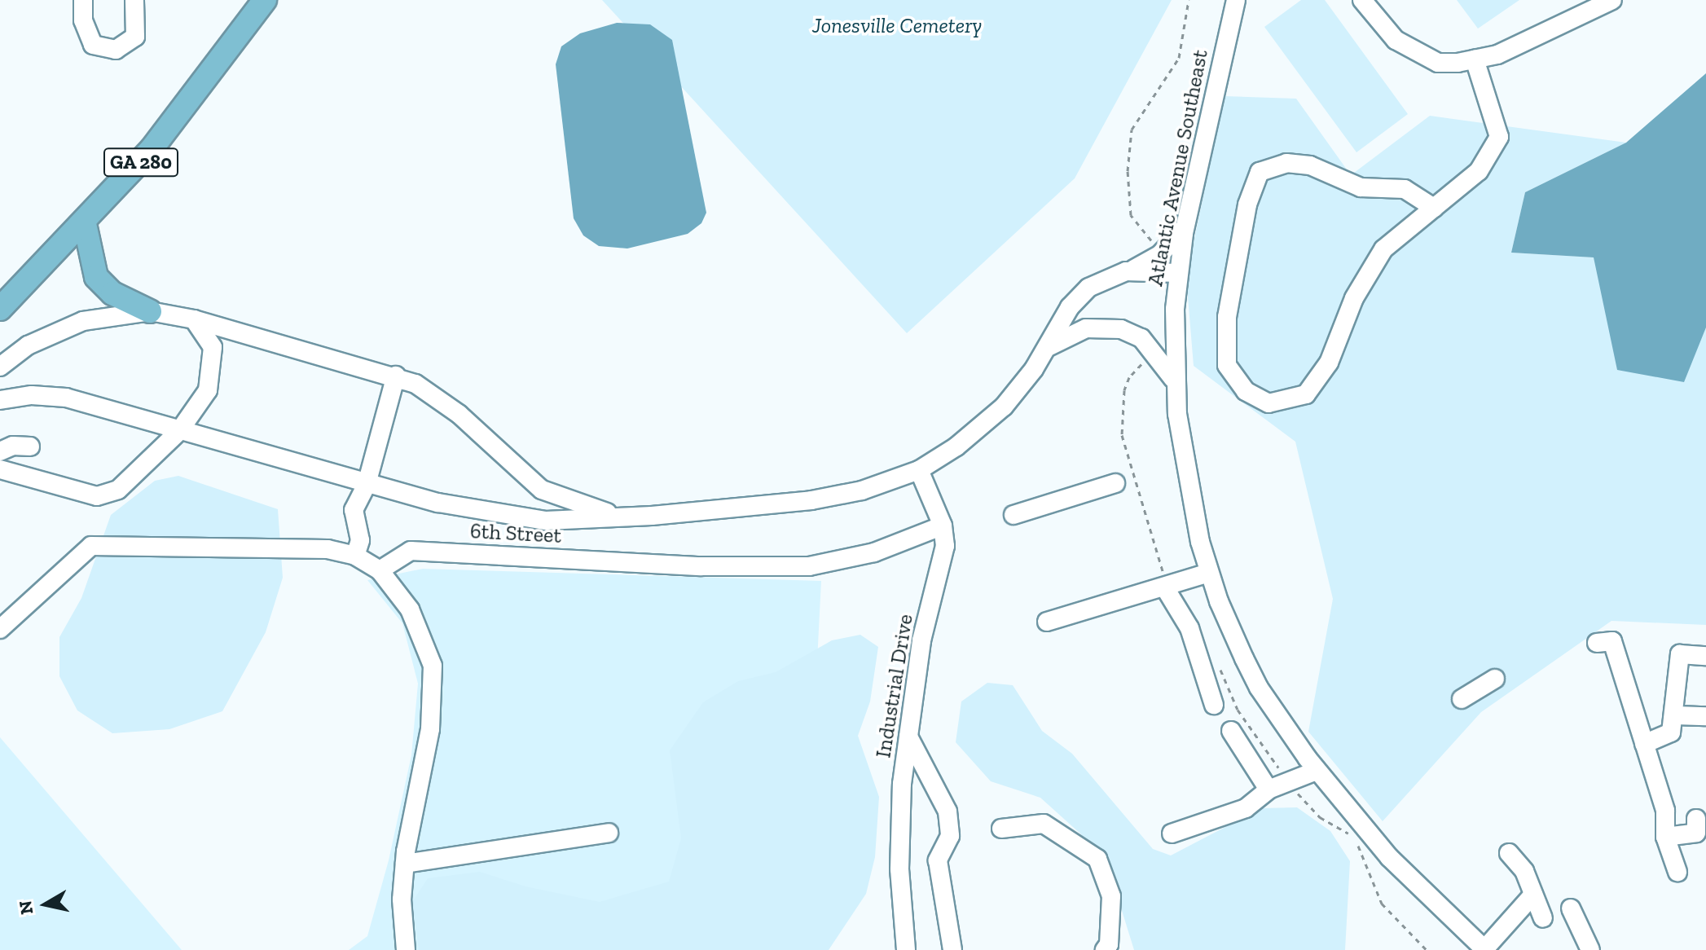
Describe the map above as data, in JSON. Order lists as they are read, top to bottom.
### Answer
{
  "streets": {
    "main road": ["GA 280"],
    "street": ["Atlantic Avenue Southeast", "6th Street", "Industrial Drive"]
  },
  "crossings": [
    ["6th Street", "Industrial Drive"]
  ],
  "parks": ["Jonesville Cemetery"],
  "north": "left"
}
